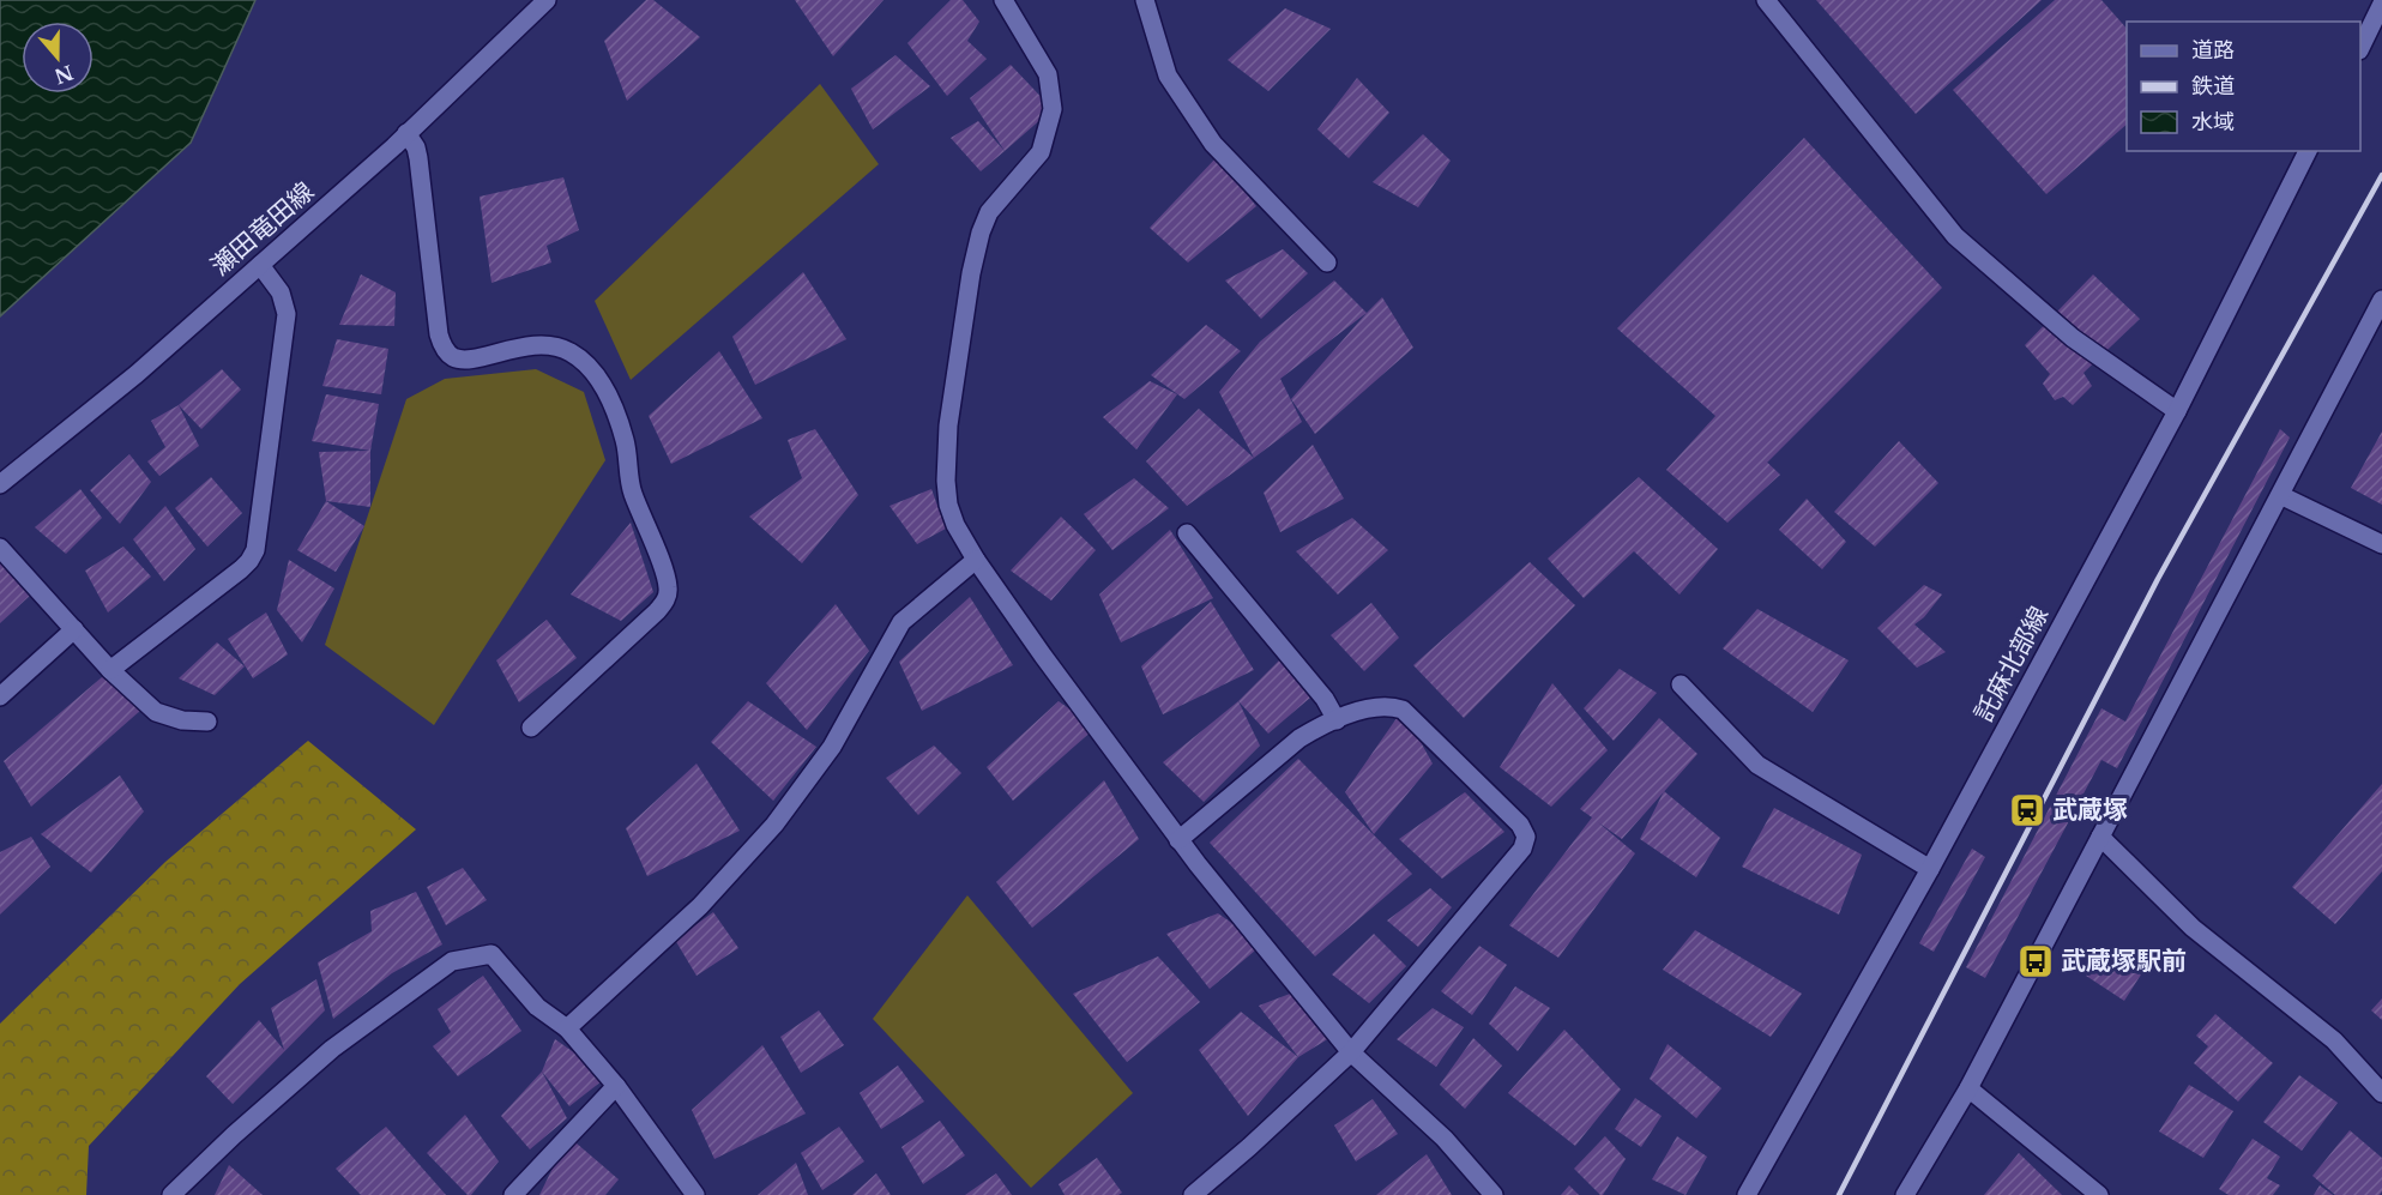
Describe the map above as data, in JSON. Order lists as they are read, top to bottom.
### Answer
{
  "streets": {
    "street": ["瀬田竜田線", "託麻北部線"]
  },
  "places": {
    "station": ["武蔵塚"],
    "bus stop": ["武蔵塚駅前"]
  },
  "legend": ["道路", "鉄道", "水域"],
  "north": "bottom"
}
